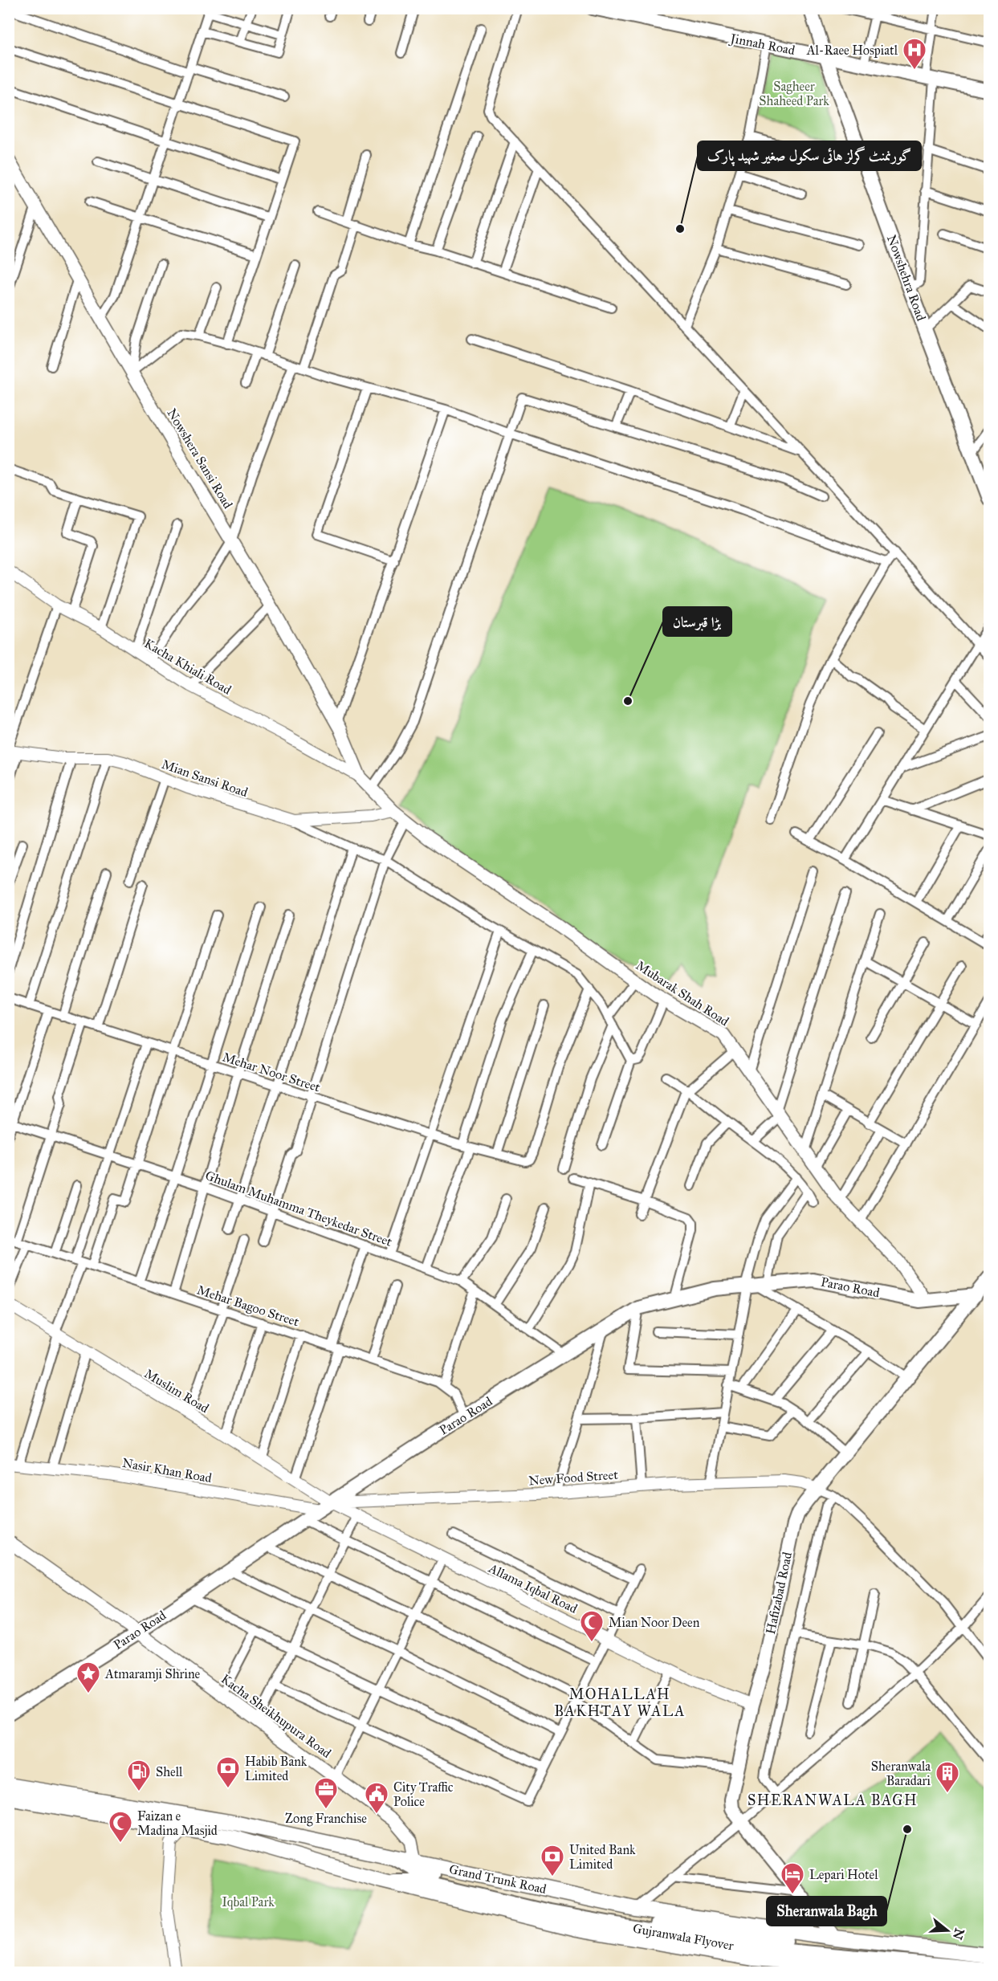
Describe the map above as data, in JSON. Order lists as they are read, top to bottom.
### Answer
{
  "streets": {
    "highway": ["Grand Trunk Road"],
    "main road": [
      "Jinnah Road",
      "Nowshehra Road",
      "Nowshera Sansi Road",
      "Mubarak Shah Road",
      "Parao Road",
      "Hafizabad Road",
      "Kacha Sheikhupura Road",
      "Gujranwala Flyover"
    ],
    "street": [
      "Kacha Khiali Road",
      "Mian Sansi Road",
      "Mehar Noor Street",
      "Ghulam Muhamma Theykedar Street",
      "Mehar Bagoo Street",
      "Muslim Road",
      "Nasir Khan Road",
      "New Food Street",
      "Allama Iqbal Road"
    ]
  },
  "crossings": [
    ["Jinnah Road", "Nowshehra Road"],
    ["Nowshera Sansi Road", "Kacha Khiali Road"],
    ["Nowshera Sansi Road", "Mubarak Shah Road"],
    ["Kacha Khiali Road", "Mubarak Shah Road"],
    ["Mian Sansi Road", "Mubarak Shah Road"],
    ["Mubarak Shah Road", "Parao Road"],
    ["Ghulam Muhamma Theykedar Street", "Parao Road"],
    ["Parao Road", "Mehar Bagoo Street"],
    ["Parao Road", "Muslim Road"],
    ["Parao Road", "Nasir Khan Road"],
    ["Parao Road", "New Food Street"],
    ["Parao Road", "Allama Iqbal Road"],
    ["Parao Road", "Hafizabad Road"],
    ["Parao Road", "Kacha Sheikhupura Road"],
    ["Muslim Road", "Nasir Khan Road"],
    ["Muslim Road", "New Food Street"],
    ["Muslim Road", "Allama Iqbal Road"],
    ["Nasir Khan Road", "New Food Street"],
    ["Nasir Khan Road", "Allama Iqbal Road"],
    ["New Food Street", "Allama Iqbal Road"],
    ["New Food Street", "Hafizabad Road"],
    ["Allama Iqbal Road", "Hafizabad Road"],
    ["Hafizabad Road", "Grand Trunk Road"],
    ["Kacha Sheikhupura Road", "Grand Trunk Road"],
    ["Grand Trunk Road", "Gujranwala Flyover"]
  ],
  "districts": ["MOHALLAH BAKHTAY WALA", "SHERANWALA BAGH"],
  "parks": ["Sagheer Shaheed Park", "Iqbal Park"],
  "places": {
    "hospital": ["Al-Raee Hospiatl"],
    "other": ["گورنمنٹ گرلز ہائی سکول صغیر شہید پارک", "بڑا قبرستان", "Sheranwala Bagh"],
    "mosque": ["Mian Noor Deen", "Faizan e Madina Masjid"],
    "place": ["Atmaramji Shrine"],
    "bank": ["Habib Bank Limited", "United Bank Limited"],
    "fuel station": ["Shell"],
    "building": ["Sheranwala Baradari"],
    "office": ["Zong Franchise"],
    "public building": ["City Traffic Police"],
    "hotel": ["Lepari Hotel"]
  },
  "north": "right"
}
